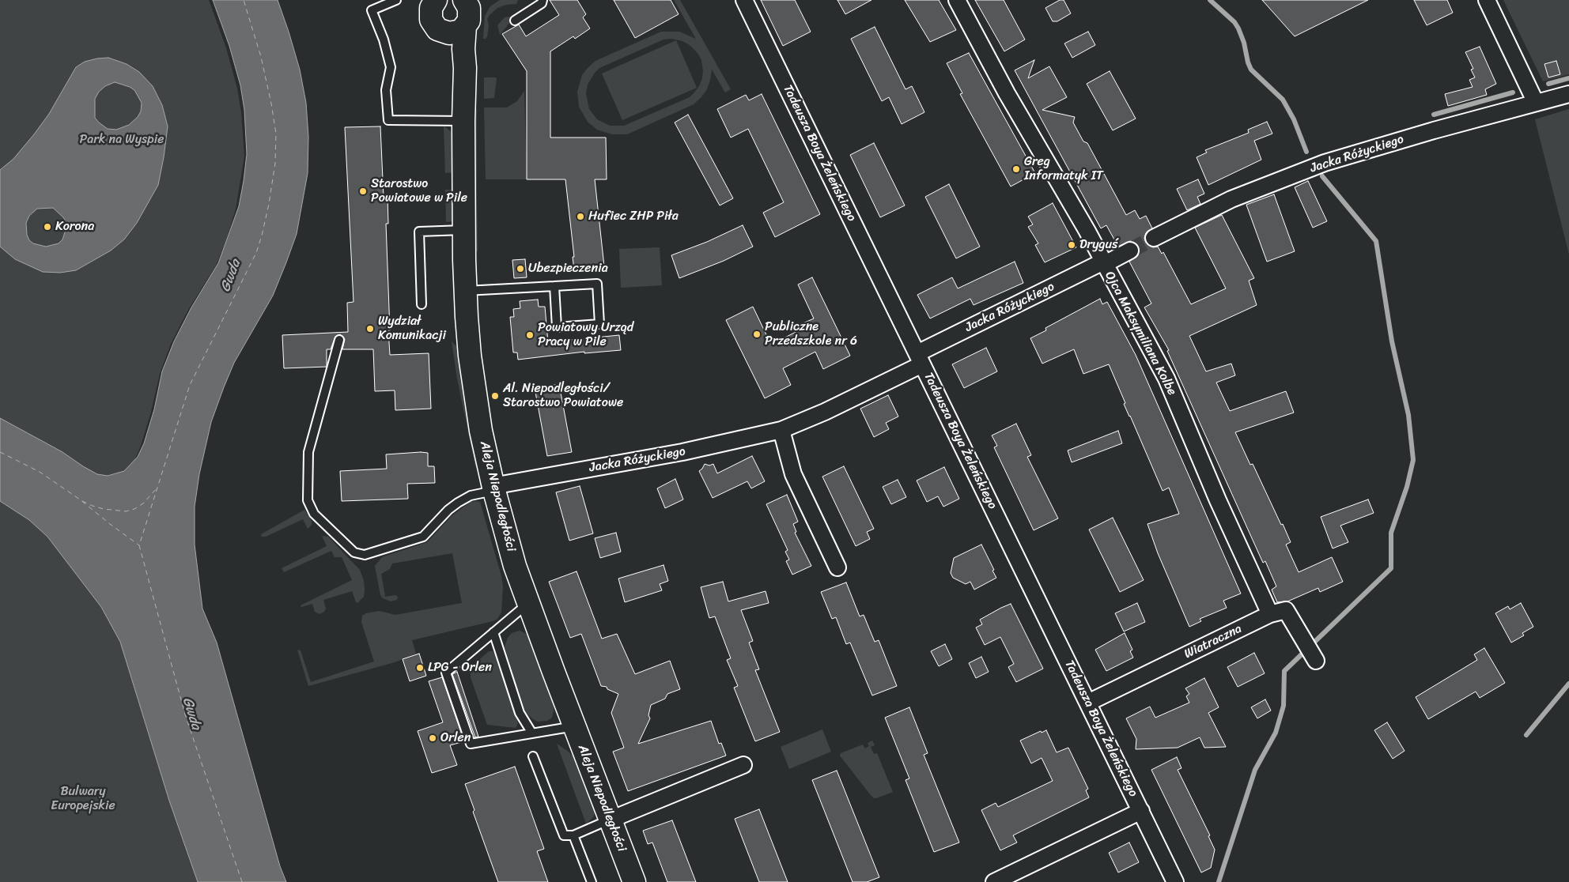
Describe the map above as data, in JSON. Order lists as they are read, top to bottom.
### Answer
{
  "streets": {
    "street": [
      "Tadeusza Boya Żeleńskiego",
      "Jacka Różyckiego",
      "Ojca Maksymiliana Kolbe",
      "Aleja Niepodległości",
      "Wiatraczna"
    ]
  },
  "crossings": [
    ["Tadeusza Boya Żeleńskiego", "Jacka Różyckiego"],
    ["Tadeusza Boya Żeleńskiego", "Wiatraczna"],
    ["Jacka Różyckiego", "Ojca Maksymiliana Kolbe"],
    ["Jacka Różyckiego", "Aleja Niepodległości"],
    ["Ojca Maksymiliana Kolbe", "Wiatraczna"]
  ],
  "water": ["Gwda"],
  "parks": ["Park na Wyspie", "Bulwary Europejskie"],
  "places": [
    "Greg Informatyk IT",
    "Starostwo Powiatowe w Pile",
    "Hufiec ZHP Piła",
    "Korona",
    "Dryguś",
    "Ubezpieczenia",
    "Wydział Komunikacji",
    "Publiczne Przedszkole nr 6",
    "Powiatowy Urząd Pracy w Pile",
    "Al. Niepodległości/ Starostwo Powiatowe",
    "LPG - Orlen",
    "Orlen"
  ]
}
